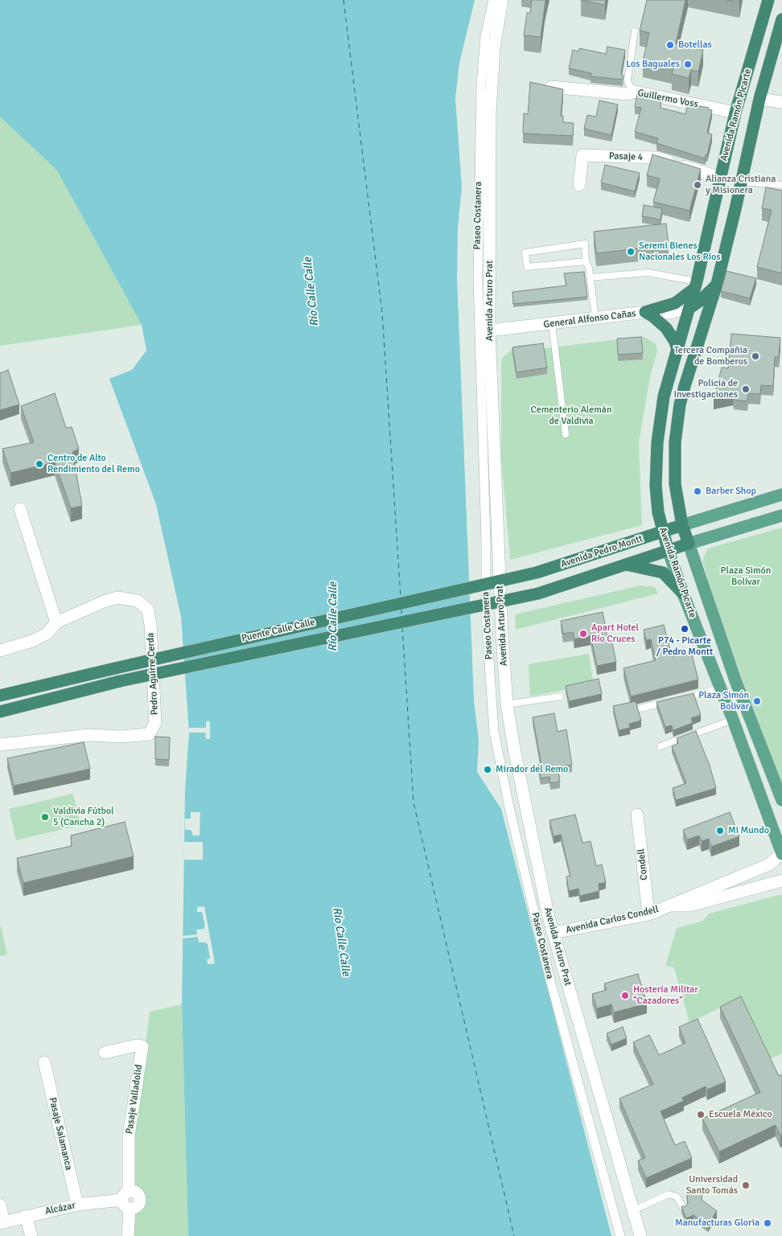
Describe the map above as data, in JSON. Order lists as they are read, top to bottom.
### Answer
{
  "streets": {
    "highway": ["Avenida Ramón Picarte", "Avenida Pedro Montt", "Puente Calle Calle"],
    "main road": [
      "Guillermo Voss",
      "Pasaje 4",
      "Avenida Arturo Prat",
      "General Alfonso Cañas",
      "Pedro Aguirre Cerda",
      "Condell",
      "Avenida Carlos Condell",
      "Pasaje Valladolid",
      "Pasaje Salamanca",
      "Alcázar"
    ],
    "street": ["Paseo Costanera"]
  },
  "crossings": [
    ["Guillermo Voss", "Avenida Ramón Picarte"],
    ["Avenida Ramón Picarte", "Pasaje 4"],
    ["Avenida Ramón Picarte", "General Alfonso Cañas"],
    ["Avenida Ramón Picarte", "Avenida Pedro Montt"],
    ["Avenida Ramón Picarte", "Avenida Carlos Condell"],
    ["Avenida Arturo Prat", "General Alfonso Cañas"],
    ["Avenida Arturo Prat", "Avenida Carlos Condell"],
    ["Avenida Pedro Montt", "Puente Calle Calle"],
    ["Condell", "Avenida Carlos Condell"],
    ["Pasaje Valladolid", "Alcázar"],
    ["Pasaje Salamanca", "Alcázar"]
  ],
  "water": ["Río Calle Calle"],
  "parks": ["Cementerio Alemán de Valdivia", "Plaza Simón Bolívar"],
  "places": [
    "Botellas",
    "Los Baguales",
    "Alianza Cristiana y Misionera",
    "Seremi Bienes Nacionales Los Ríos",
    "Tercera Compañia de Bomberos",
    "Policía de Investigaciones",
    "Centro de Alto Rendimiento del Remo",
    "Barber Shop",
    "P74 - Picarte / Pedro Montt",
    "Apart Hotel Río Cruces",
    "Plaza Simón Bolivar",
    "Mirador del Remo",
    "Valdivia Fútbol 5 (Cancha 2)",
    "Mi Mundo",
    "Hostería Militar \"Cazadores\"",
    "Escuela México",
    "Universidad Santo Tomás",
    "Manufacturas Gloria"
  ]
}
